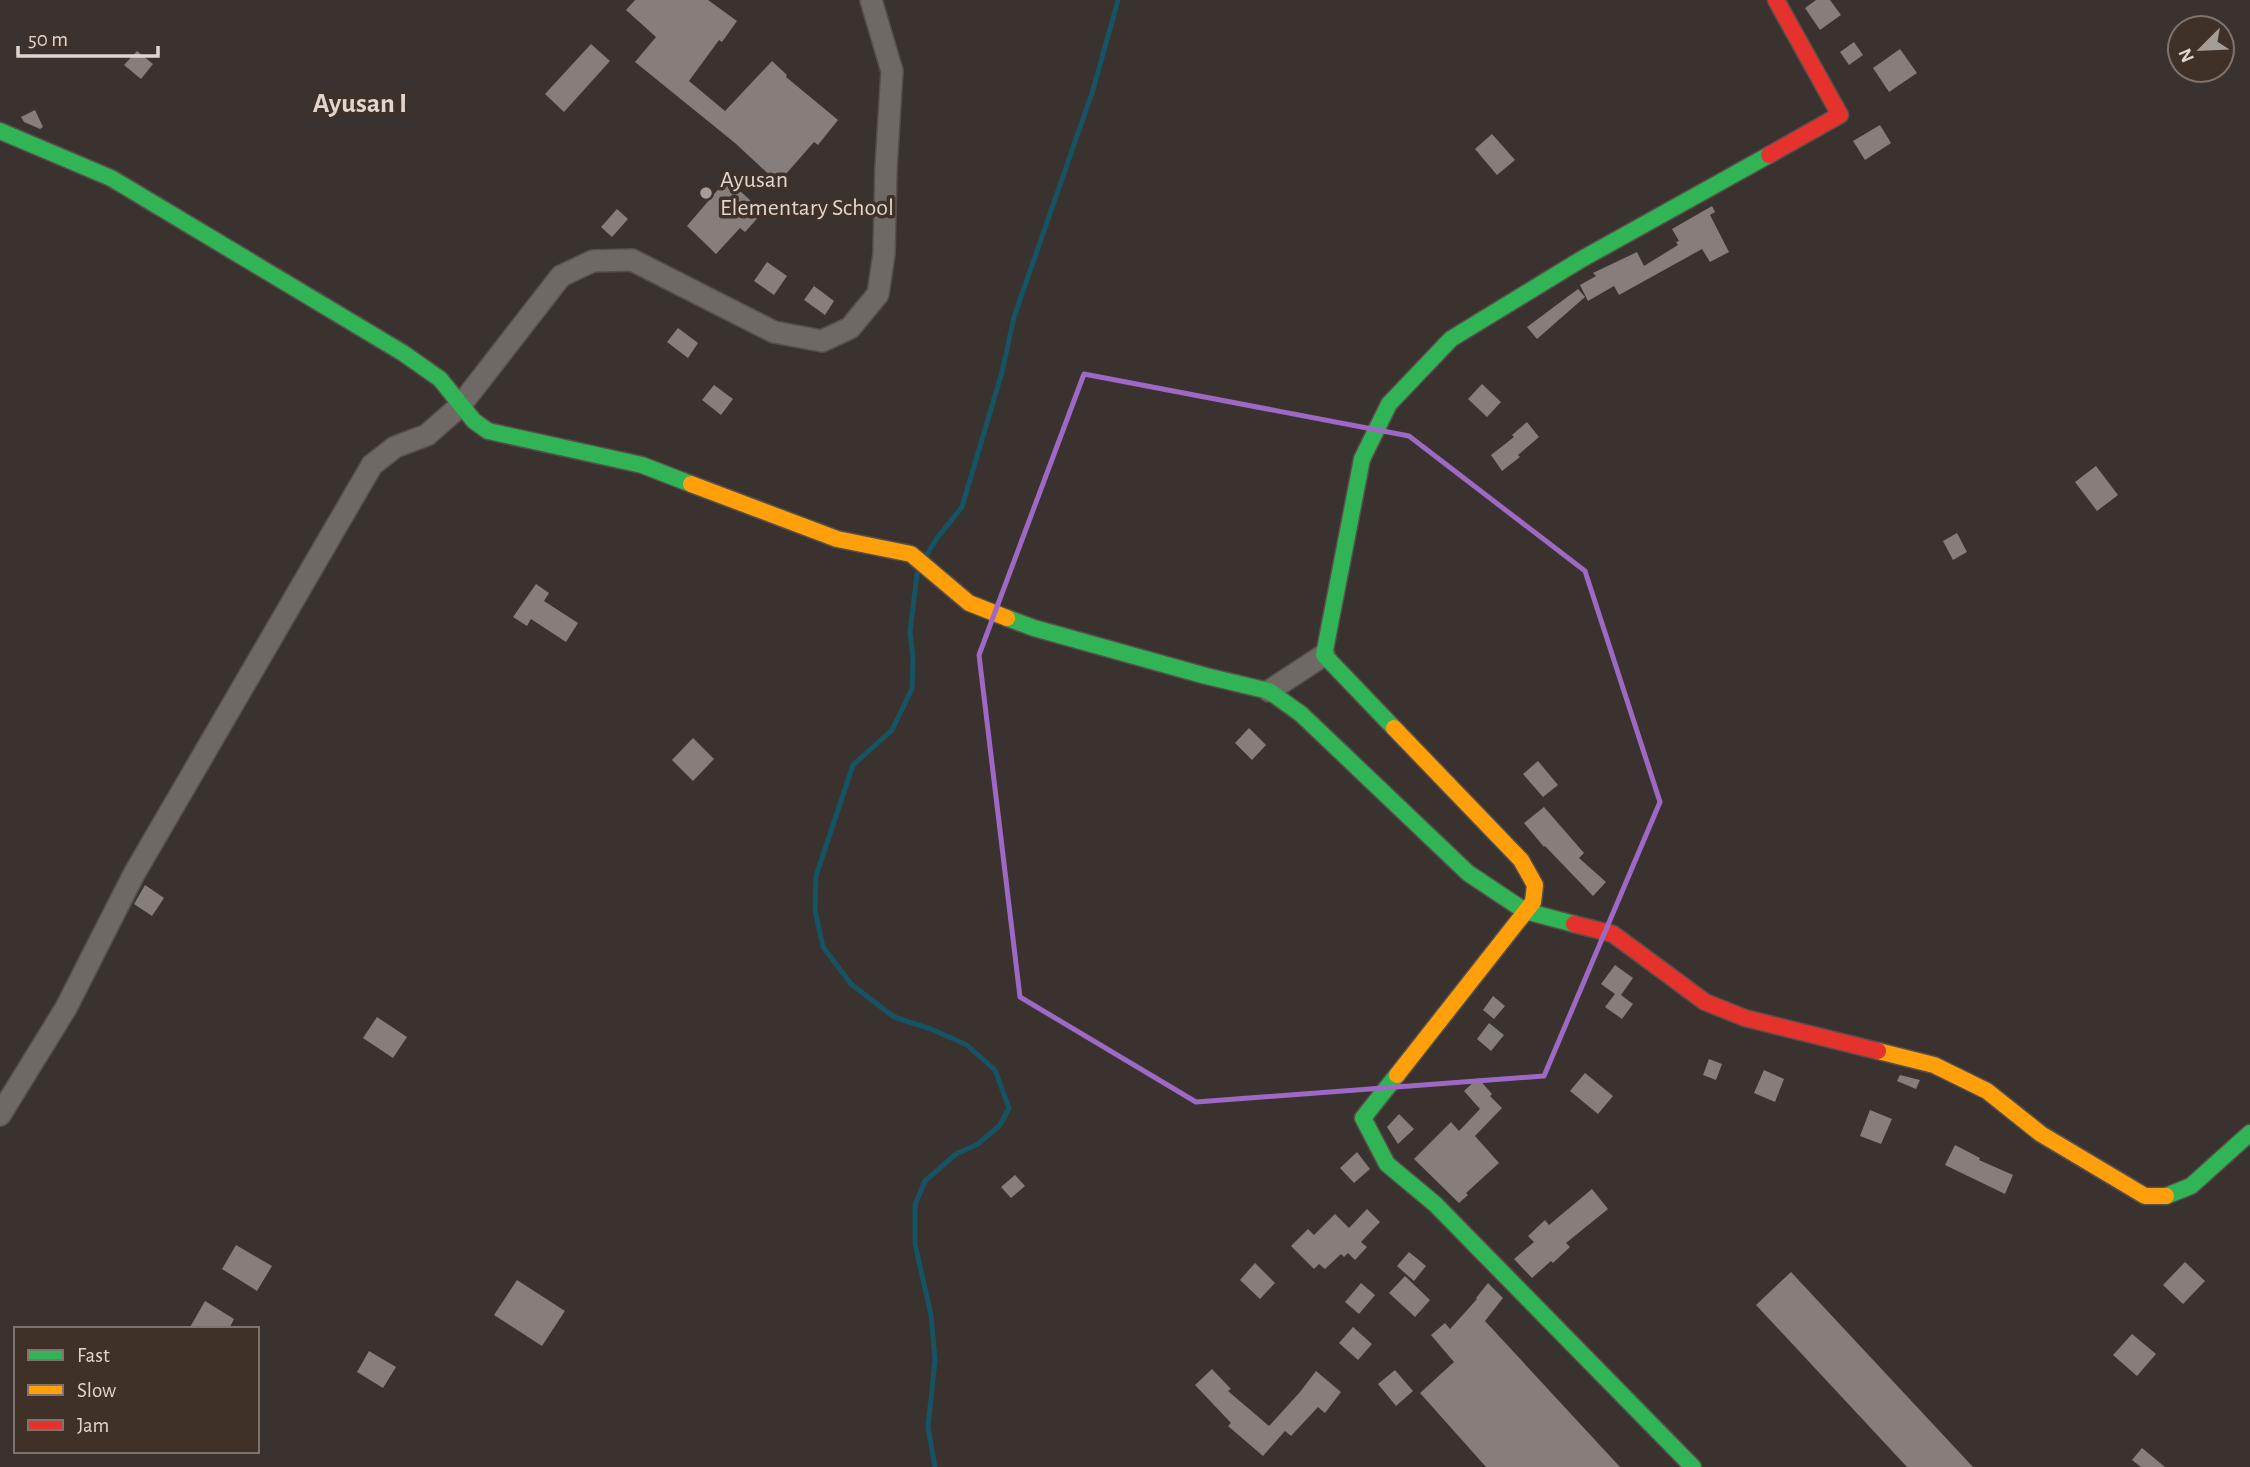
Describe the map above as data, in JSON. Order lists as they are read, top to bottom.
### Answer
{
  "districts": ["Ayusan I"],
  "places": ["Ayusan Elementary School"],
  "legend": ["Fast", "Slow", "Jam"],
  "scale_bar": "50 m",
  "north": "bottom left"
}
